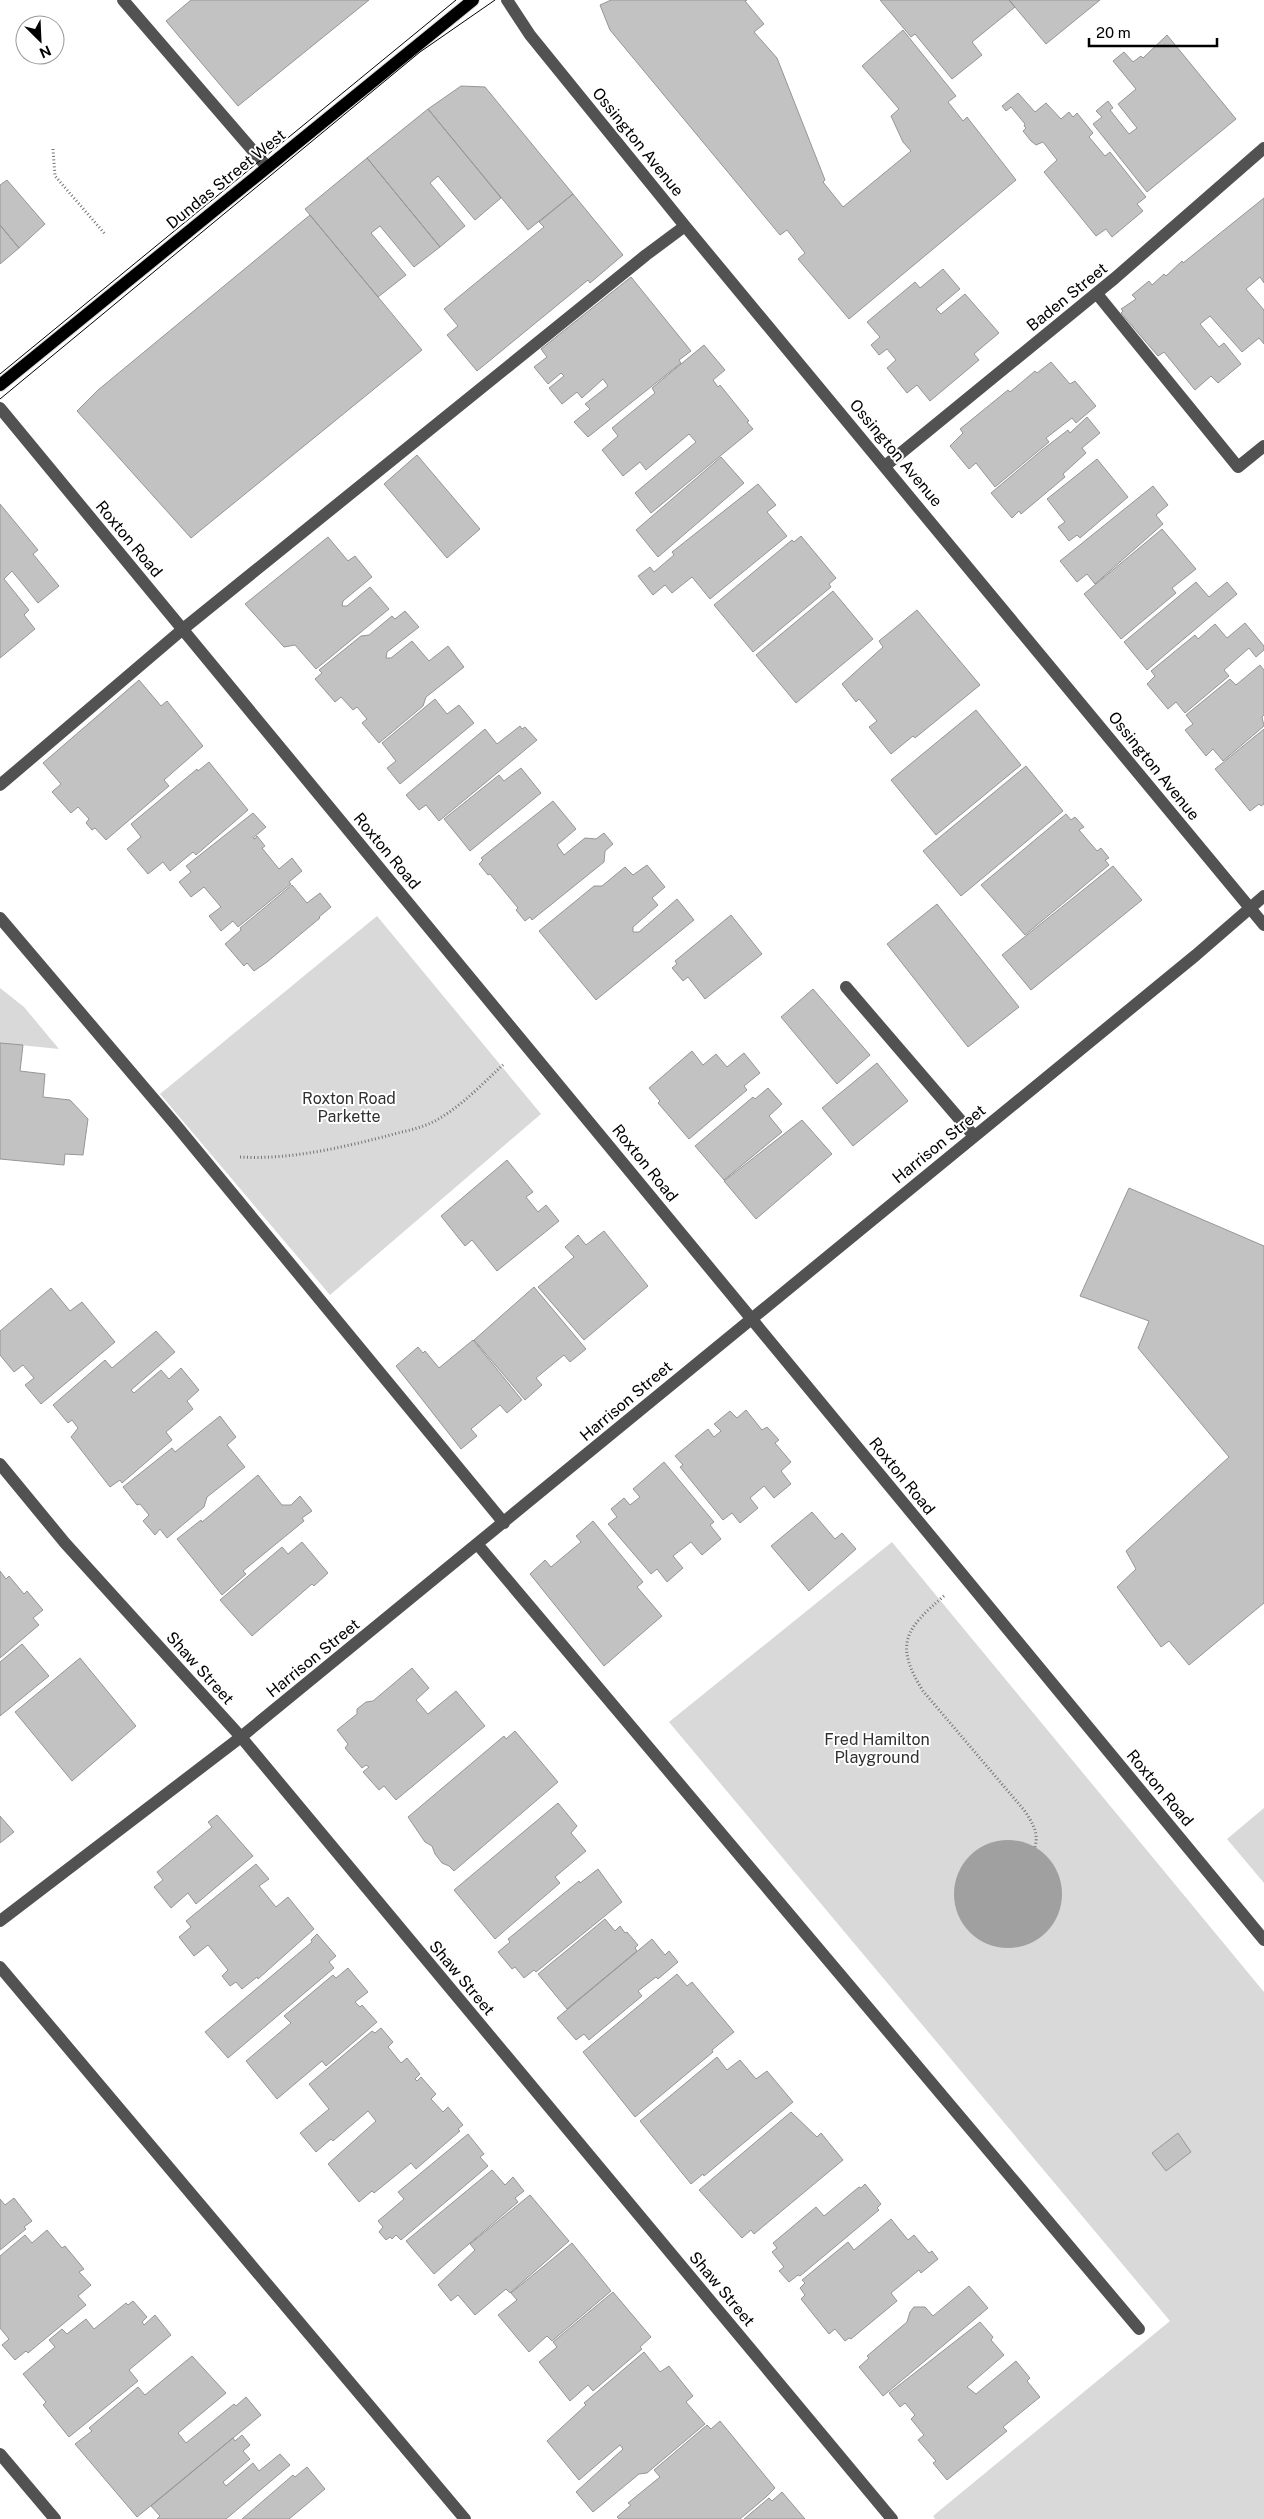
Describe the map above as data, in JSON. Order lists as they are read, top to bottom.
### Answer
{
  "streets": {
    "main road": ["Dundas Street West"],
    "street": [
      "Ossington Avenue",
      "Baden Street",
      "Roxton Road",
      "Harrison Street",
      "Shaw Street"
    ]
  },
  "crossings": [
    ["Ossington Avenue", "Baden Street"],
    ["Ossington Avenue", "Harrison Street"],
    ["Roxton Road", "Harrison Street"],
    ["Harrison Street", "Shaw Street"]
  ],
  "parks": ["Roxton Road Parkette", "Fred Hamilton Playground"],
  "scale_bar": "20 m",
  "north": "bottom right"
}
